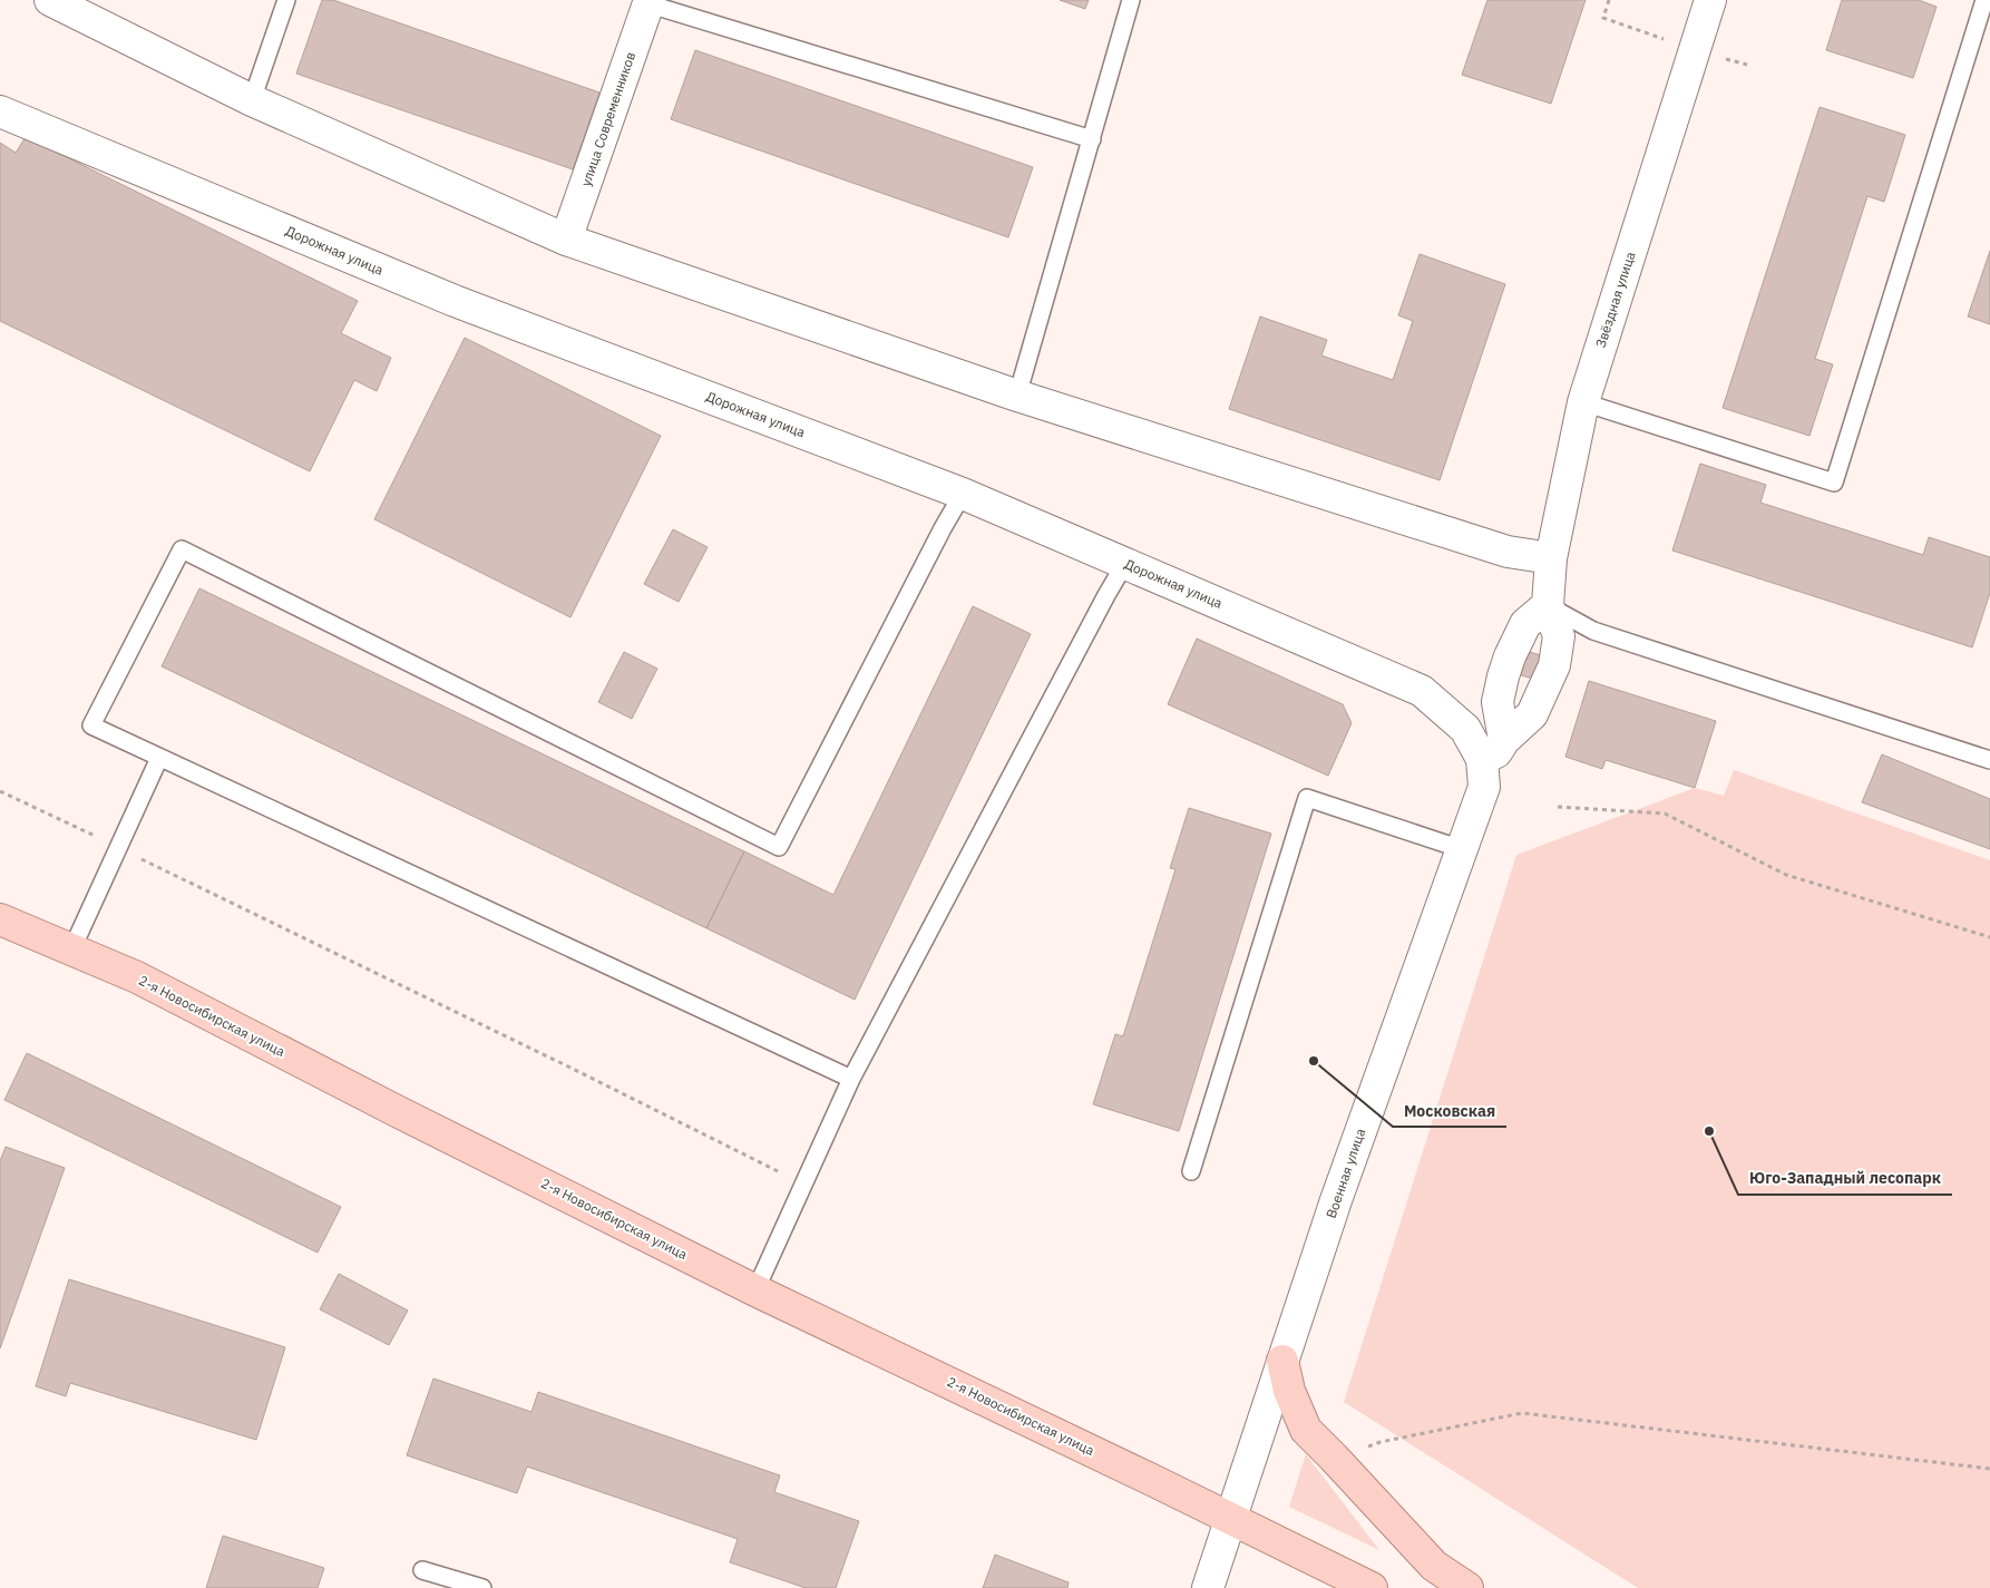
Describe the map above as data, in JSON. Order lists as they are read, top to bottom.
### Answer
{
  "streets": {
    "main road": ["2-я Новосибирская улица"],
    "street": [
      "улица Современников",
      "Дорожная улица",
      "Звёздная улица",
      "Военная улица"
    ]
  },
  "crossings": [
    ["Дорожная улица", "Военная улица"],
    ["2-я Новосибирская улица", "Военная улица"]
  ],
  "places": ["Московская", "Юго-Западный лесопарк"]
}
